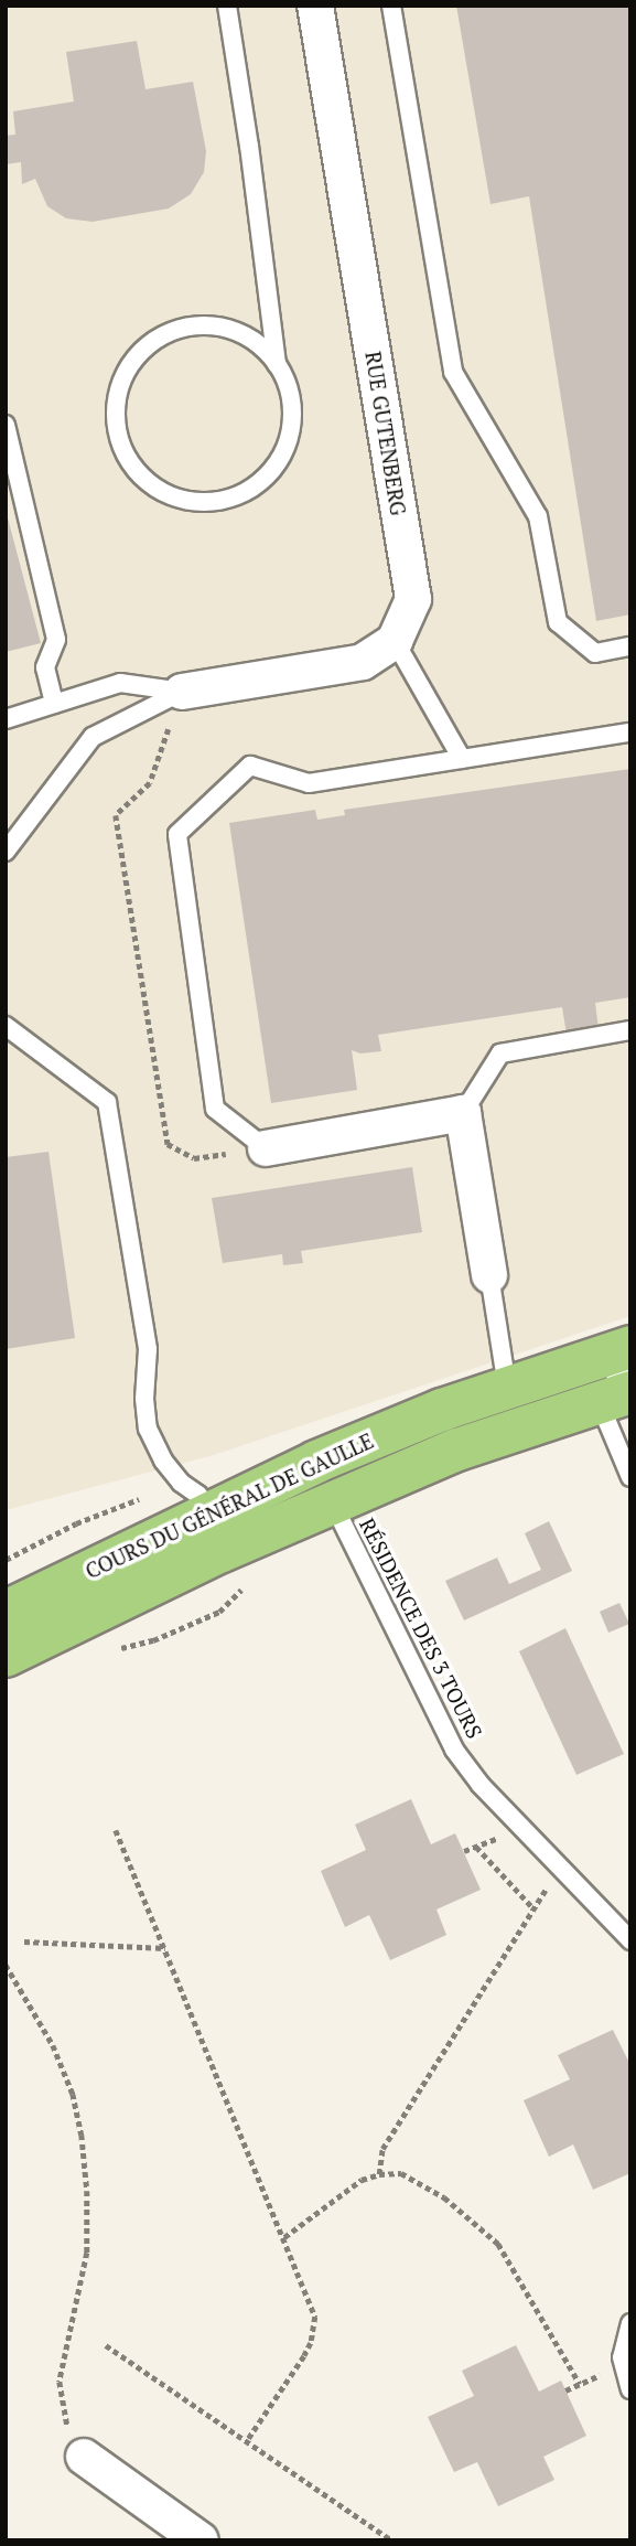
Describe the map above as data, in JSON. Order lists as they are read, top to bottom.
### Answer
{
  "streets": {
    "main road": ["COURS DU GÉNÉRAL DE GAULLE"],
    "street": ["RUE GUTENBERG"],
    "lane": ["RÉSIDENCE DES 3 TOURS"]
  },
  "crossings": [
    ["COURS DU GÉNÉRAL DE GAULLE", "RÉSIDENCE DES 3 TOURS"]
  ]
}
